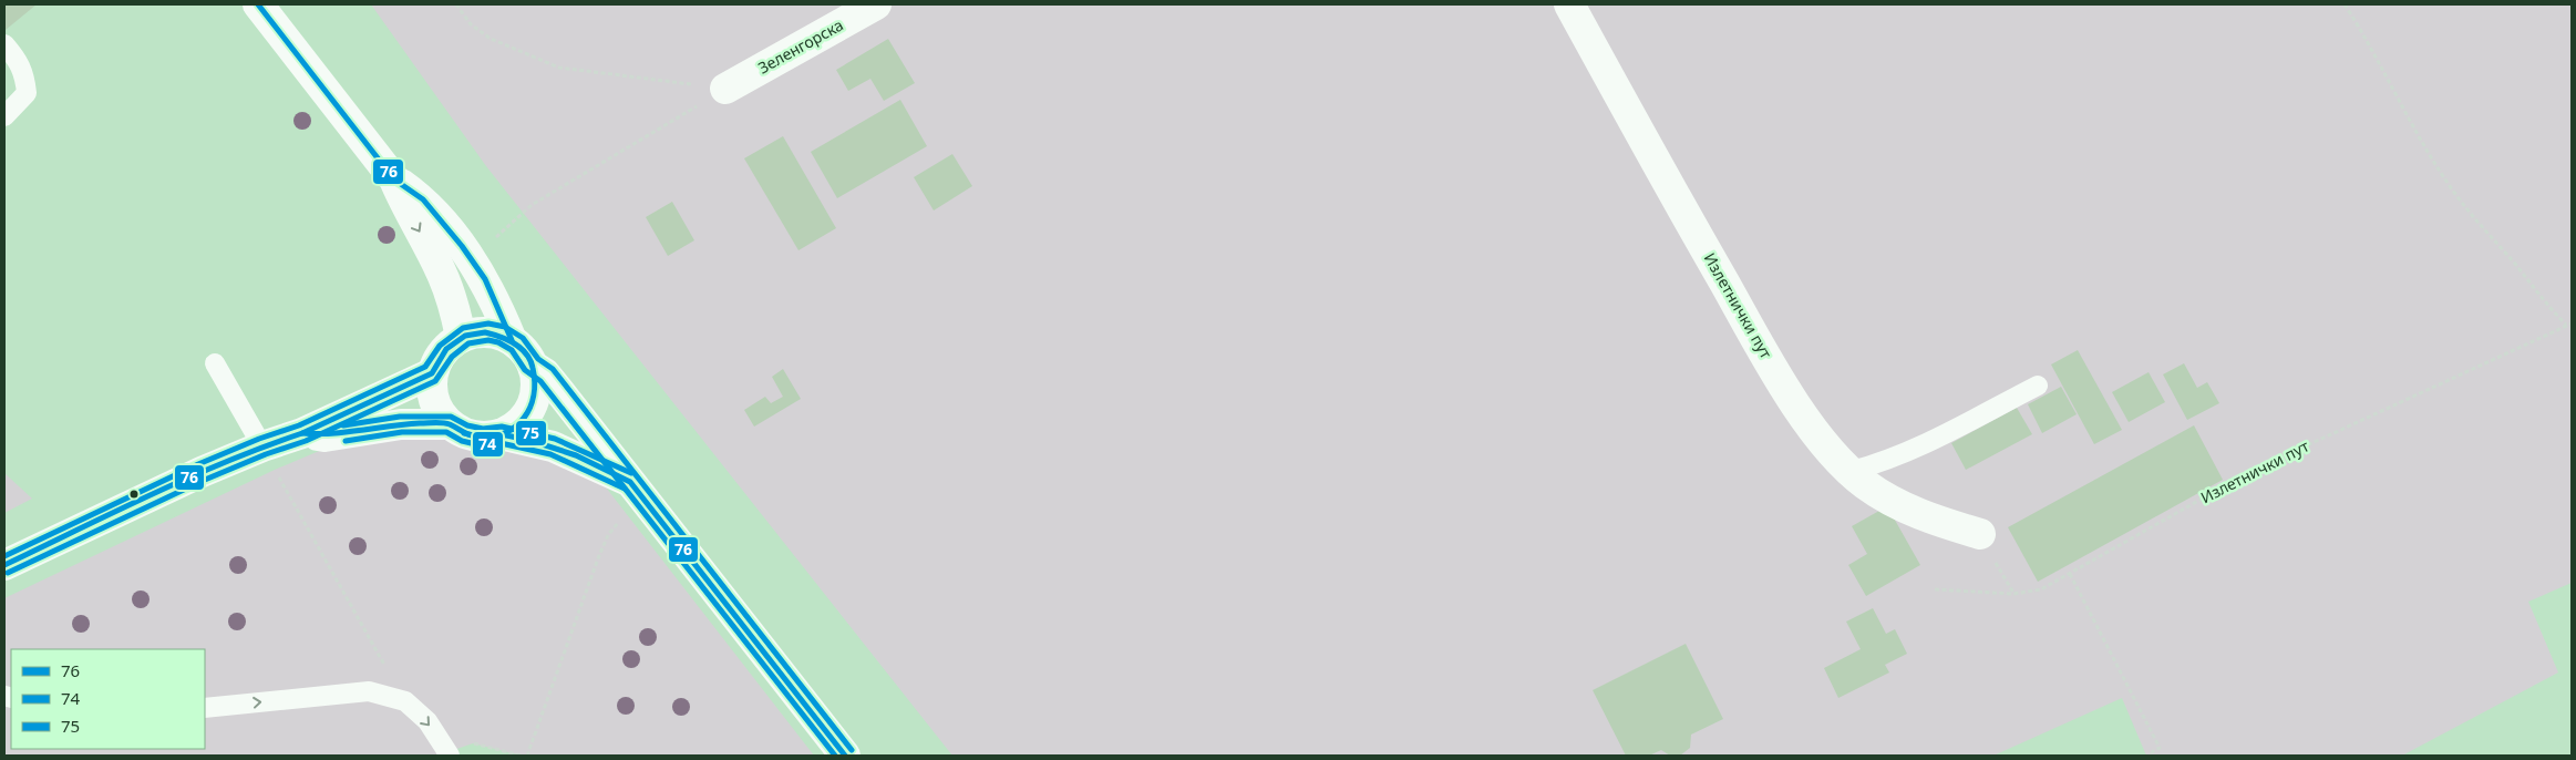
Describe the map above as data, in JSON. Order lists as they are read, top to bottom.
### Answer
{
  "streets": {
    "main road": ["Зеленгорска", "Излетнички пут"]
  },
  "lines": ["transit line 76", "transit line 75", "transit line 74"],
  "legend": ["76", "74", "75"]
}
